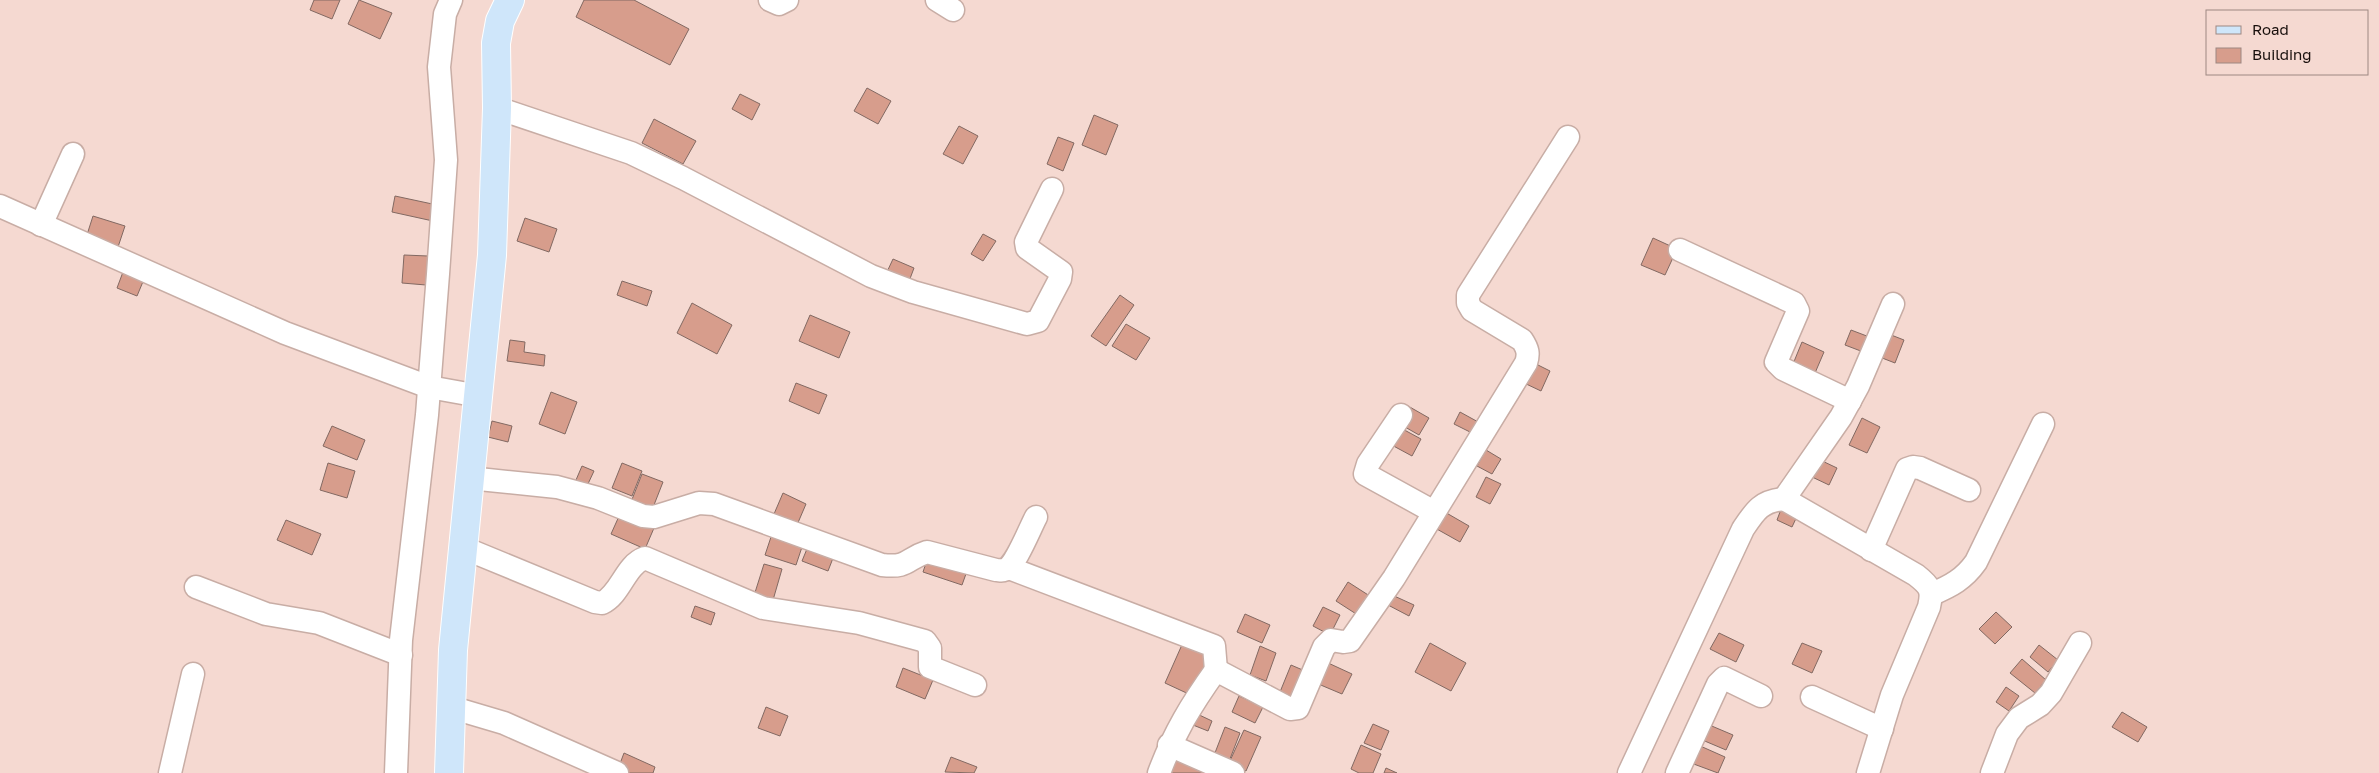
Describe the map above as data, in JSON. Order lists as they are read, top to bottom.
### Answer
{
  "legend": ["Road", "Building"]
}
